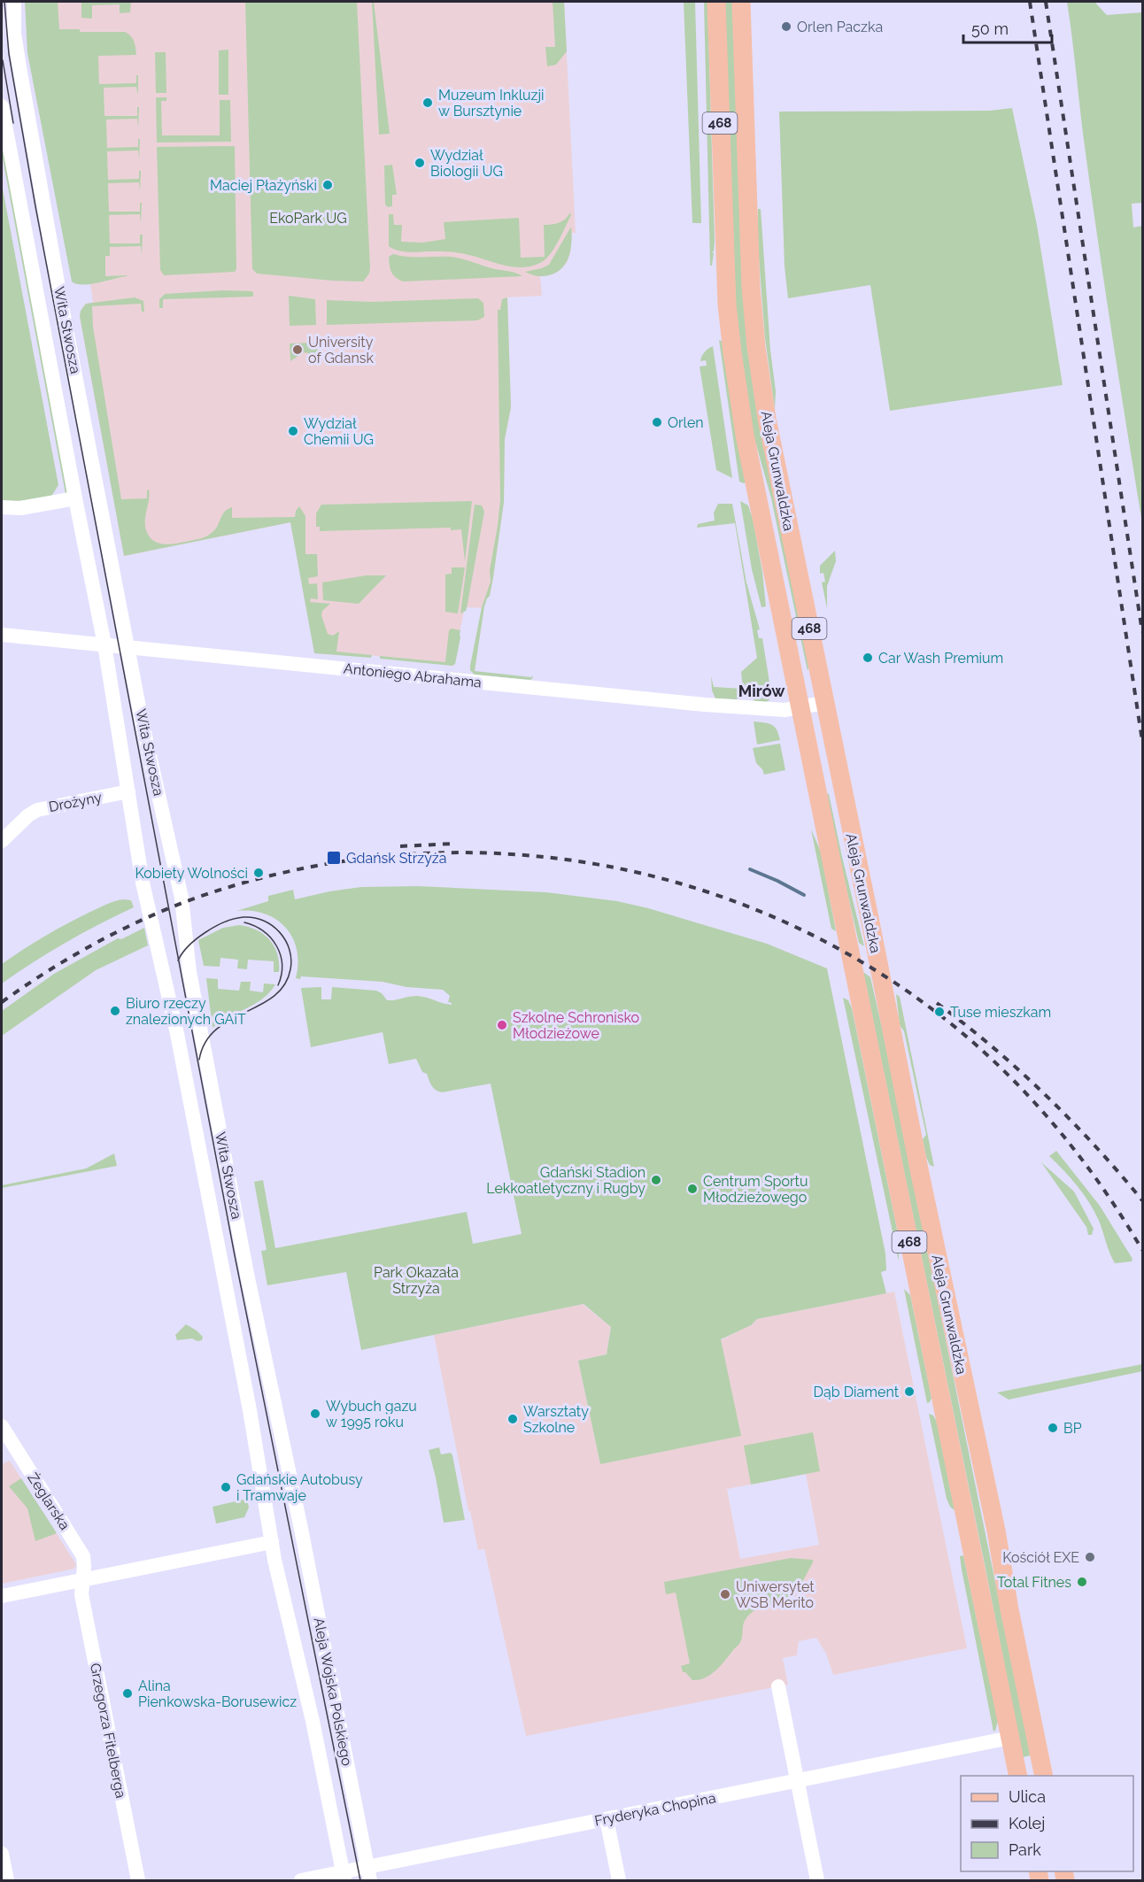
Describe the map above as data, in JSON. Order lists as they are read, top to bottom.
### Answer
{
  "streets": {
    "main road": ["468", "Aleja Grunwaldzka"],
    "street": [
      "Wita Stwosza",
      "Antoniego Abrahama",
      "Drożyny",
      "Żeglarska",
      "Aleja Wojska Polskiego",
      "Grzegorza Fitelberga",
      "Fryderyka Chopina"
    ]
  },
  "crossings": [
    ["Wita Stwosza", "Antoniego Abrahama"],
    ["Wita Stwosza", "Drożyny"],
    ["Wita Stwosza", "Aleja Wojska Polskiego"],
    ["Aleja Grunwaldzka", "Antoniego Abrahama"],
    ["Aleja Grunwaldzka", "Fryderyka Chopina"],
    ["Żeglarska", "Grzegorza Fitelberga"],
    ["Aleja Wojska Polskiego", "Fryderyka Chopina"]
  ],
  "districts": ["Mirów"],
  "parks": ["EkoPark UG", "Park Okazała Strzyża"],
  "places": {
    "other": [
      "Orlen Paczka",
      "Muzeum Inkluzji w Bursztynie",
      "Wydział Biologii UG",
      "Maciej Płażyński",
      "University of Gdansk",
      "Orlen",
      "Wydział Chemii UG",
      "Car Wash Premium",
      "Kobiety Wolności",
      "Biuro rzeczy znalezionych GAiT",
      "Tuse mieszkam",
      "Szkolne Schronisko Młodzieżowe",
      "Gdański Stadion Lekkoatletyczny i Rugby",
      "Centrum Sportu Młodzieżowego",
      "Dąb Diament",
      "Wybuch gazu w 1995 roku",
      "Warsztaty Szkolne",
      "BP",
      "Gdańskie Autobusy i Tramwaje",
      "Kościół EXE",
      "Total Fitnes",
      "Uniwersytet WSB Merito",
      "Alina Pienkowska-Borusewicz"
    ],
    "transit": ["Gdańsk Strzyża"]
  },
  "legend": ["Ulica", "Kolej", "Park"],
  "scale_bar": "50 m"
}
